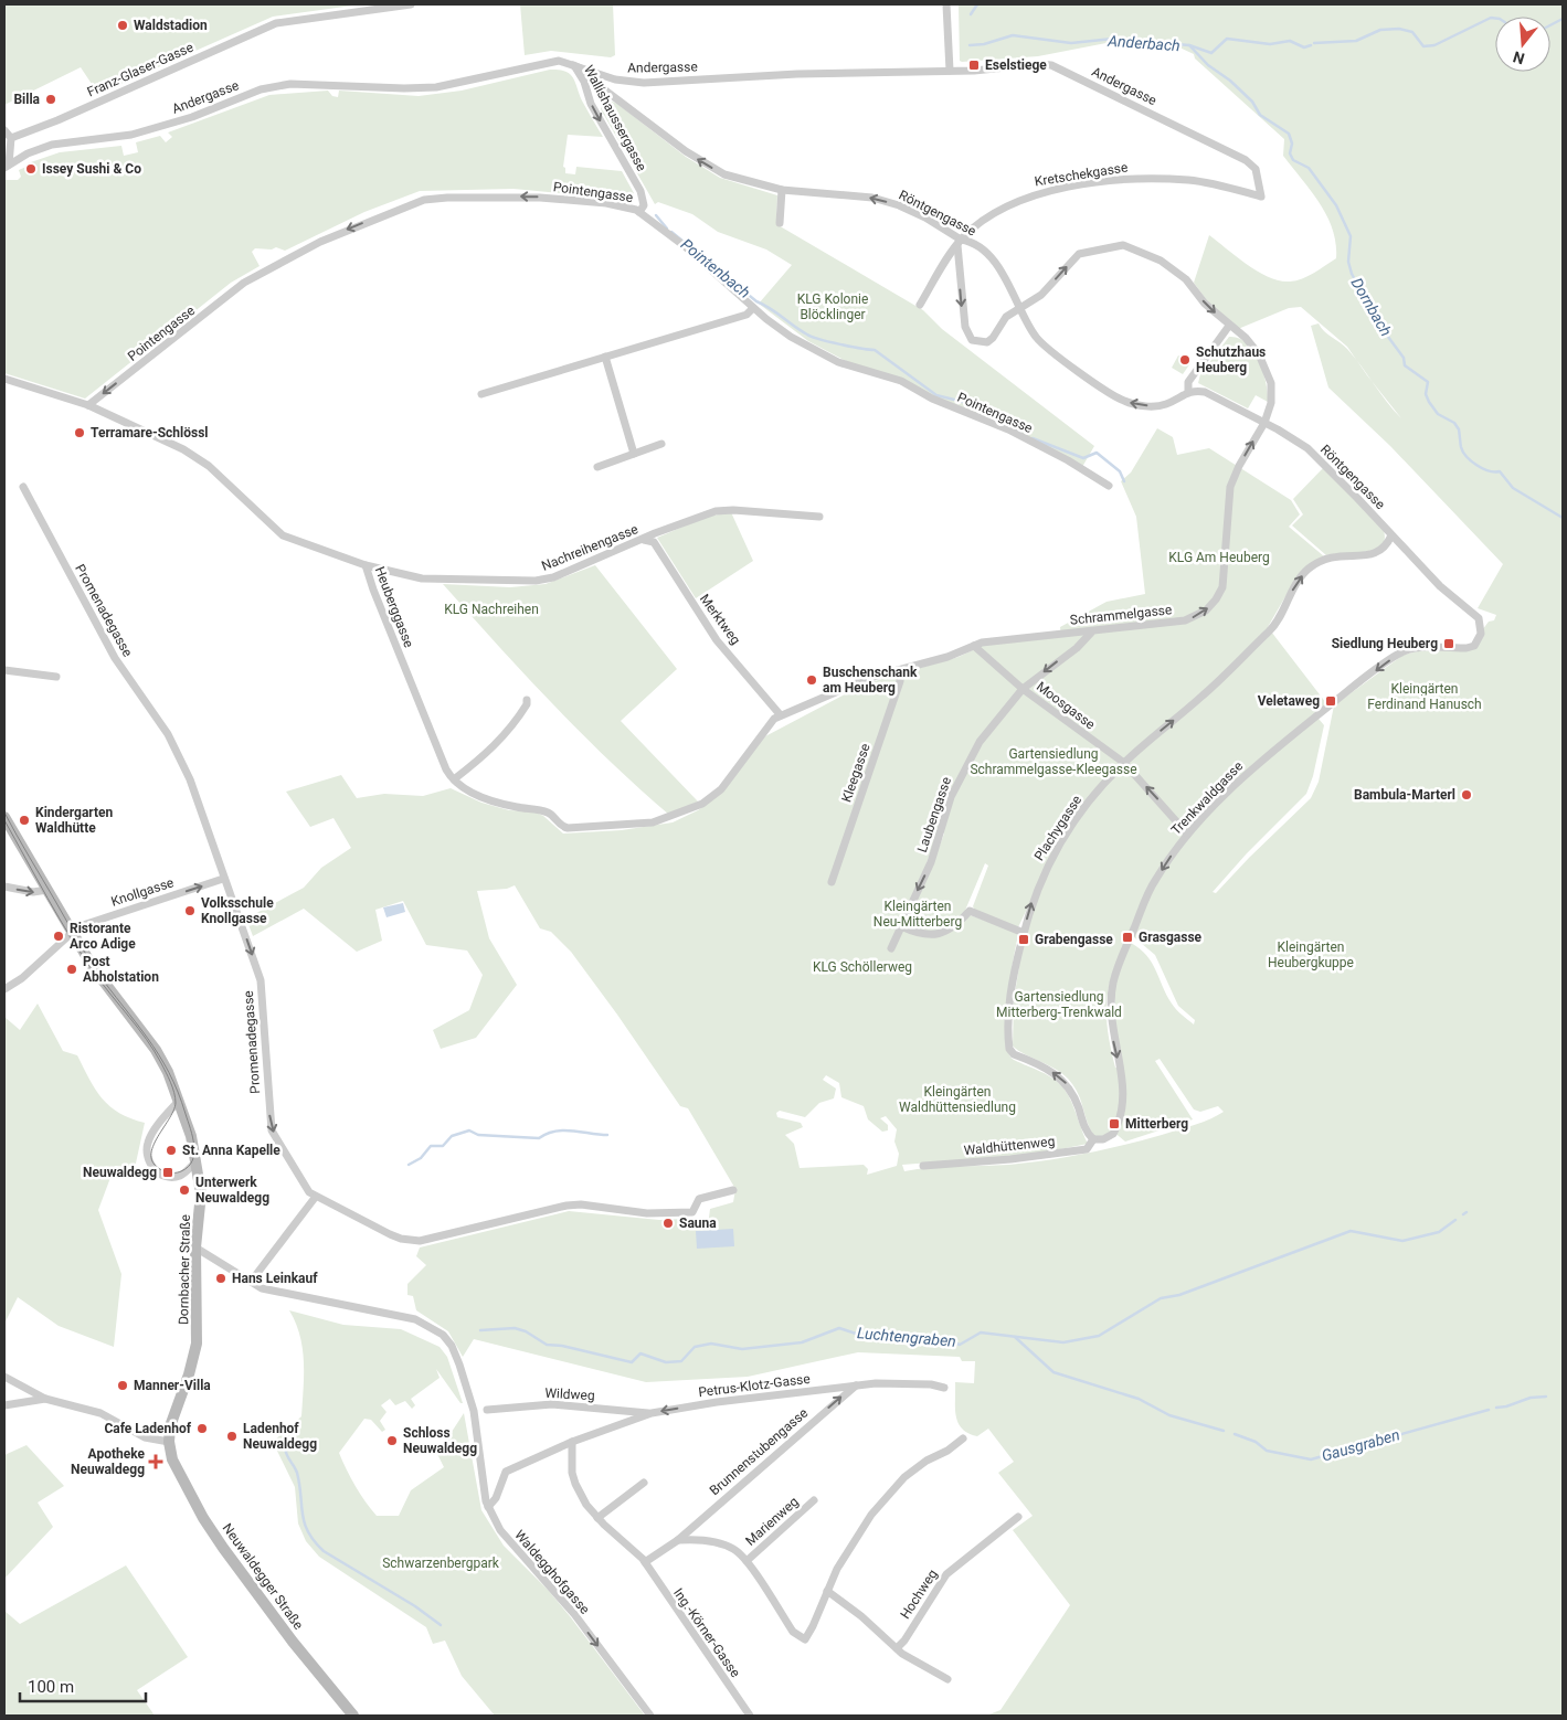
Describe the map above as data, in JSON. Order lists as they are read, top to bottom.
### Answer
{
  "streets": {
    "main road": ["Dornbacher Straße", "Neuwaldegger Straße"],
    "street": [
      "Andergasse",
      "Franz-Glaser-Gasse",
      "Wallishaussergasse",
      "Kretschekgasse",
      "Pointengasse",
      "Röntgengasse",
      "Nachreihengasse",
      "Heuberggasse",
      "Promenadegasse",
      "Schrammelgasse",
      "Merktweg",
      "Moosgasse",
      "Kleegasse",
      "Trenkwaldgasse",
      "Laubengasse",
      "Plachygasse",
      "Knollgasse",
      "Waldhüttenweg",
      "Petrus-Klotz-Gasse",
      "Wildweg",
      "Brunnenstubengasse",
      "Marienweg",
      "Waldegghofgasse",
      "Hochweg",
      "Ing.-Körner-Gasse"
    ]
  },
  "crossings": [
    ["Andergasse", "Wallishaussergasse"],
    ["Andergasse", "Kretschekgasse"],
    ["Andergasse", "Röntgengasse"],
    ["Wallishaussergasse", "Pointengasse"],
    ["Wallishaussergasse", "Röntgengasse"],
    ["Kretschekgasse", "Röntgengasse"],
    ["Kretschekgasse", "Schrammelgasse"],
    ["Pointengasse", "Heuberggasse"],
    ["Röntgengasse", "Schrammelgasse"],
    ["Röntgengasse", "Trenkwaldgasse"],
    ["Röntgengasse", "Plachygasse"],
    ["Nachreihengasse", "Heuberggasse"],
    ["Nachreihengasse", "Merktweg"],
    ["Heuberggasse", "Schrammelgasse"],
    ["Promenadegasse", "Knollgasse"],
    ["Schrammelgasse", "Merktweg"],
    ["Schrammelgasse", "Moosgasse"],
    ["Schrammelgasse", "Kleegasse"],
    ["Schrammelgasse", "Laubengasse"],
    ["Moosgasse", "Trenkwaldgasse"],
    ["Moosgasse", "Laubengasse"],
    ["Moosgasse", "Plachygasse"],
    ["Trenkwaldgasse", "Plachygasse"],
    ["Trenkwaldgasse", "Waldhüttenweg"],
    ["Plachygasse", "Waldhüttenweg"],
    ["Knollgasse", "Dornbacher Straße"],
    ["Dornbacher Straße", "Waldegghofgasse"],
    ["Dornbacher Straße", "Neuwaldegger Straße"],
    ["Petrus-Klotz-Gasse", "Wildweg"],
    ["Petrus-Klotz-Gasse", "Brunnenstubengasse"],
    ["Petrus-Klotz-Gasse", "Waldegghofgasse"],
    ["Petrus-Klotz-Gasse", "Ing.-Körner-Gasse"],
    ["Brunnenstubengasse", "Ing.-Körner-Gasse"]
  ],
  "one_way": [
    "Wallishaussergasse",
    "Pointengasse",
    "Röntgengasse",
    "Trenkwaldgasse",
    "Laubengasse",
    "Plachygasse",
    "Knollgasse",
    "Petrus-Klotz-Gasse",
    "Brunnenstubengasse",
    "Waldegghofgasse"
  ],
  "water": [
    "Anderbach",
    "Pointenbach",
    "Dornbach",
    "Luchtengraben",
    "Gausgraben"
  ],
  "parks": [
    "KLG Kolonie Blöcklinger",
    "KLG Am Heuberg",
    "KLG Nachreihen",
    "Kleingärten Ferdinand Hanusch",
    "Gartensiedlung Schrammelgasse-Kleegasse",
    "Kleingärten Neu-Mitterberg",
    "Kleingärten Heubergkuppe",
    "KLG Schöllerweg",
    "Gartensiedlung Mitterberg-Trenkwald",
    "Kleingärten Waldhüttensiedlung",
    "Schwarzenbergpark"
  ],
  "places": {
    "other": [
      "Waldstadion",
      "Billa",
      "Issey Sushi & Co",
      "Schutzhaus Heuberg",
      "Terramare-Schlössl",
      "Buschenschank am Heuberg",
      "Bambula-Marterl",
      "Kindergarten Waldhütte",
      "Volksschule Knollgasse",
      "Ristorante Arco Adige",
      "Post Abholstation",
      "St. Anna Kapelle",
      "Unterwerk Neuwaldegg",
      "Sauna",
      "Hans Leinkauf",
      "Manner-Villa",
      "Cafe Ladenhof",
      "Ladenhof Neuwaldegg",
      "Schloss Neuwaldegg"
    ],
    "transit": [
      "Eselstiege",
      "Siedlung Heuberg",
      "Veletaweg",
      "Grasgasse",
      "Grabengasse",
      "Mitterberg",
      "Neuwaldegg"
    ],
    "health": ["Apotheke Neuwaldegg"]
  },
  "scale_bar": "100 m",
  "north": "bottom"
}
